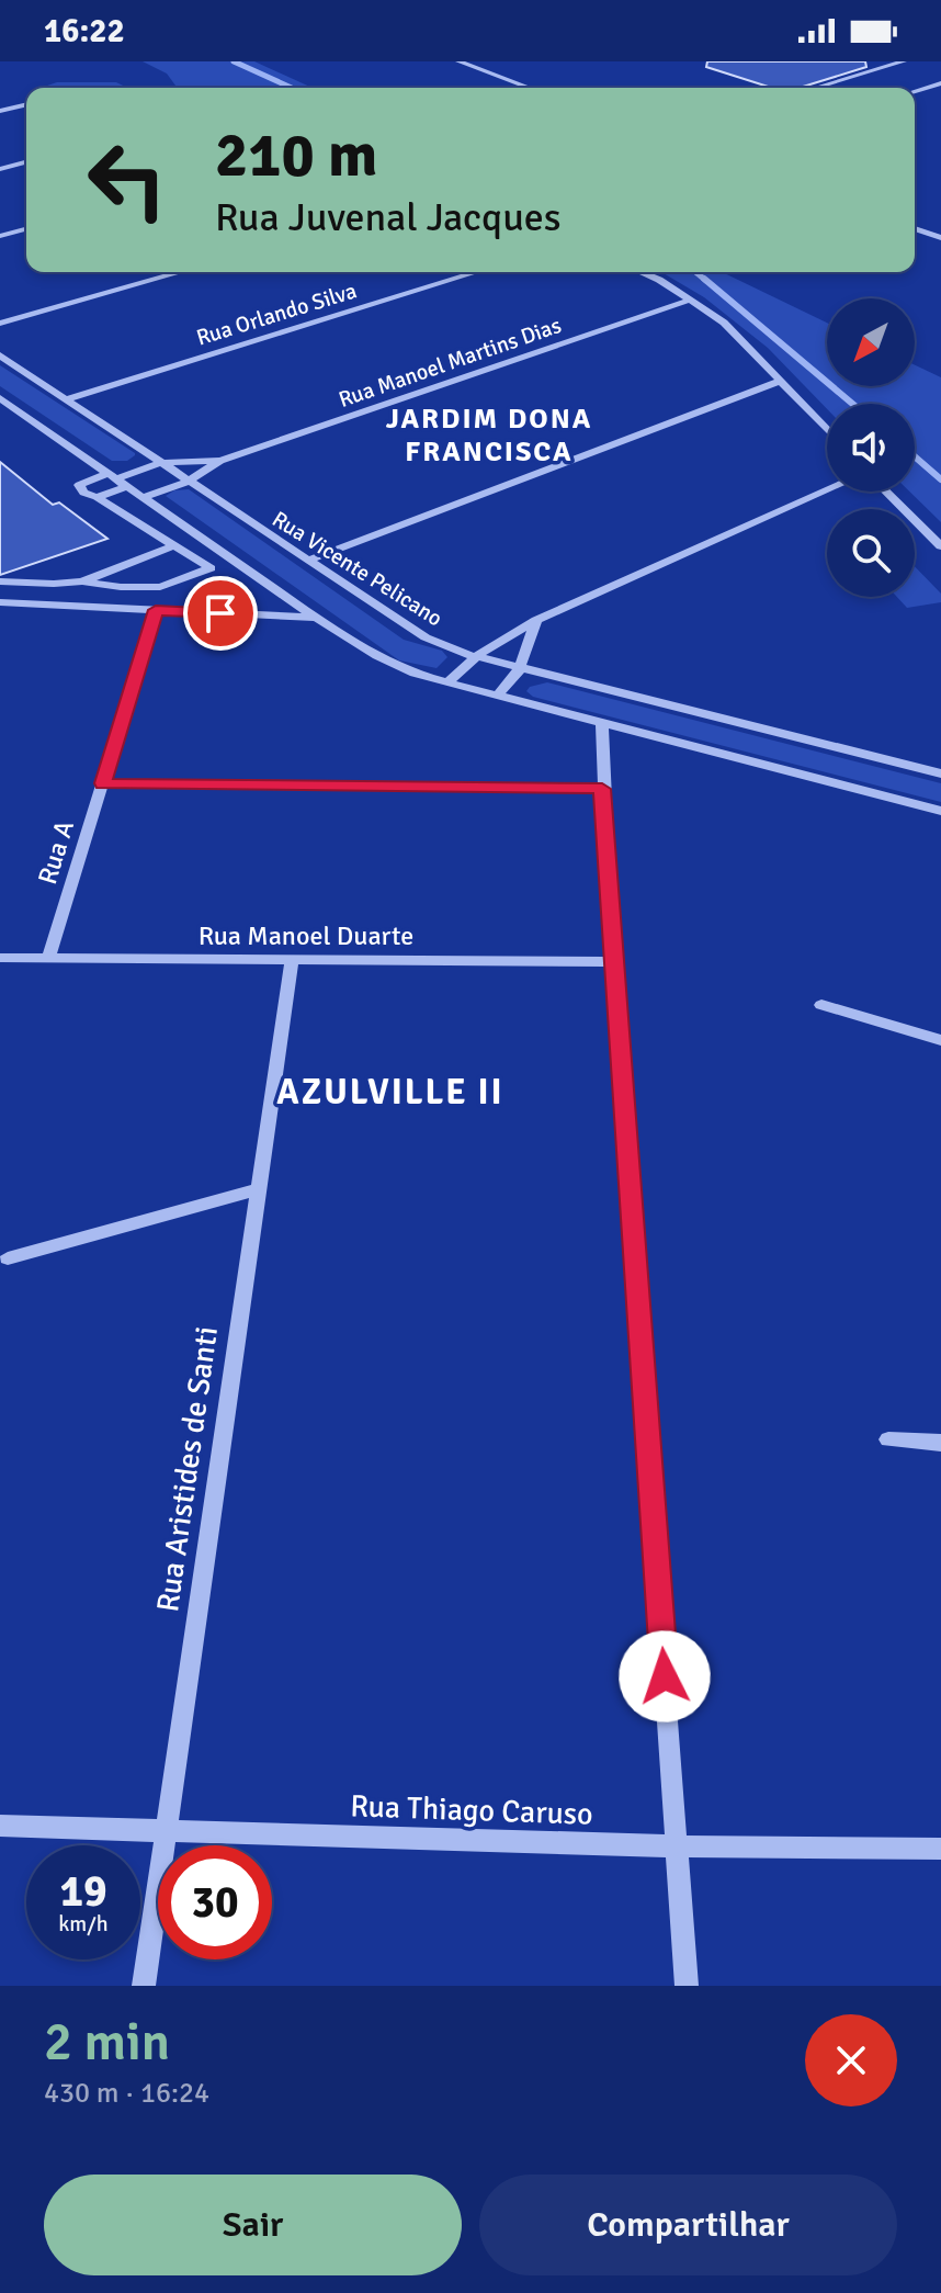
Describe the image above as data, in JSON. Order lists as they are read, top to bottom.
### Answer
{
  "streets": {
    "street": [
      "Rua Orlando Silva",
      "Rua Manoel Martins Dias",
      "Rua Vicente Pelicano",
      "Rua A",
      "Rua Manoel Duarte",
      "Rua Aristides de Santi",
      "Rua Thiago Caruso"
    ]
  },
  "crossings": [
    ["Rua Orlando Silva", "Rua Vicente Pelicano"],
    ["Rua Manoel Martins Dias", "Rua Vicente Pelicano"],
    ["Rua A", "Rua Manoel Duarte"],
    ["Rua Manoel Duarte", "Rua Aristides de Santi"],
    ["Rua Aristides de Santi", "Rua Thiago Caruso"]
  ],
  "districts": ["JARDIM DONA FRANCISCA", "AZULVILLE II"],
  "north": "bottom left",
  "page": {
    "status": "16:22",
    "turn": ["210 m", "Rua Juvenal Jacques"],
    "speed": "19 km/h",
    "limit": "30",
    "heading": ["2 min", "430 m · 16:24"],
    "buttons": ["Sair", "Compartilhar"]
  }
}
